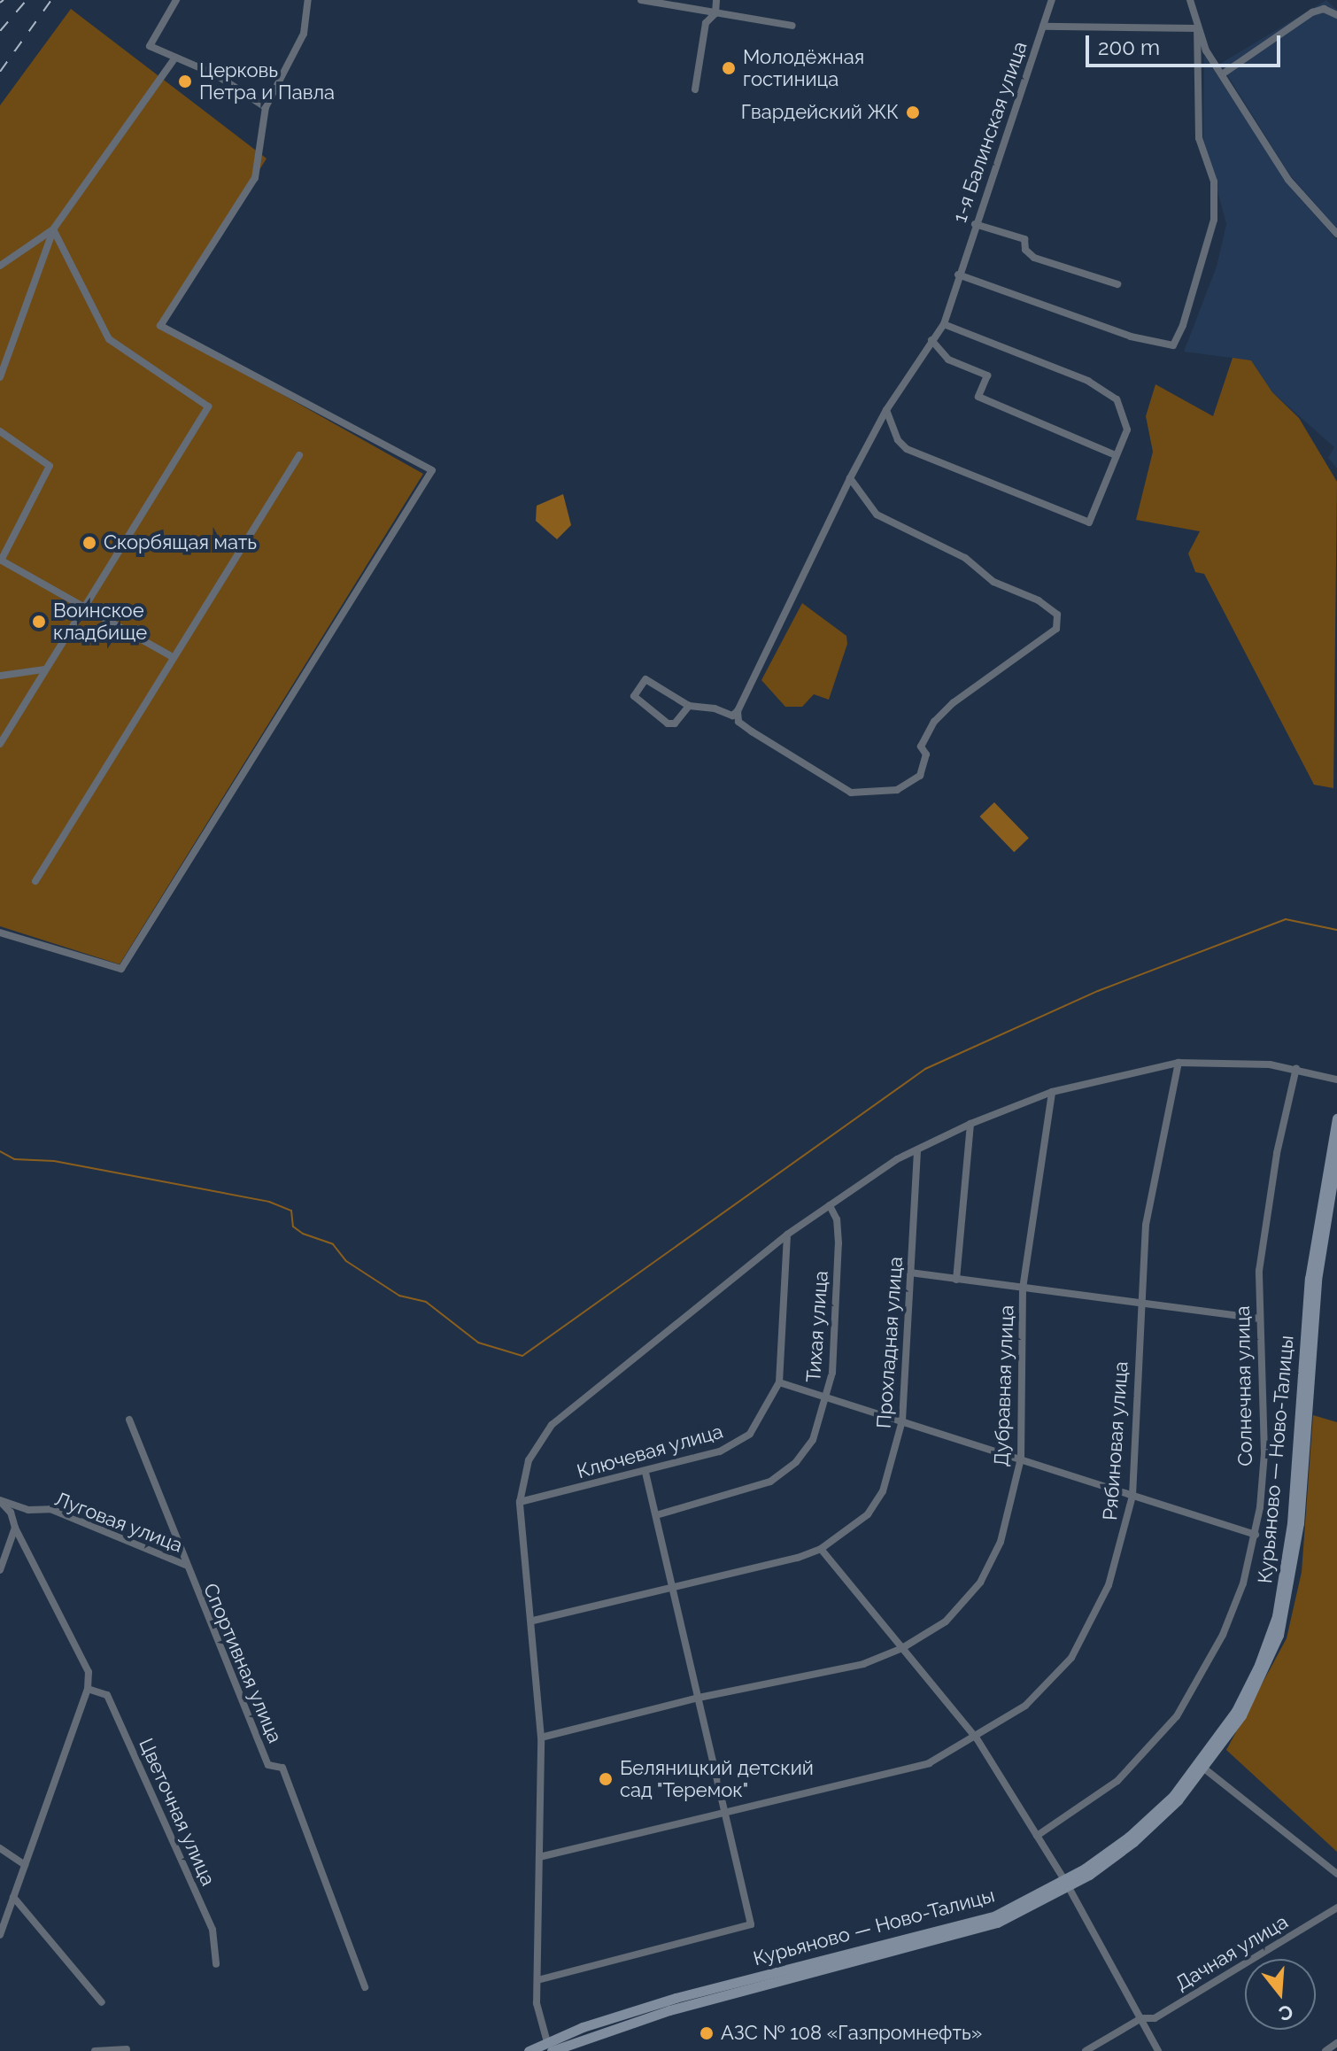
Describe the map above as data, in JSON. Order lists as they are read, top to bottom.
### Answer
{
  "streets": {
    "main road": ["Курьяново — Ново-Талицы"],
    "street": [
      "1-я Балинская улица",
      "Тихая улица",
      "Прохладная улица",
      "Дубравная улица",
      "Солнечная улица",
      "Рябиновая улица",
      "Ключевая улица",
      "Луговая улица",
      "Спортивная улица",
      "Цветочная улица",
      "Дачная улица"
    ]
  },
  "crossings": [
    ["Луговая улица", "Спортивная улица"]
  ],
  "places": [
    "Молодёжная гостиница",
    "Церковь Петра и Павла",
    "Гвардейский ЖК",
    "Скорбящая мать",
    "Воинское кладбище",
    "Беляницкий детский сад \"Теремок\"",
    "АЗС № 108 «Газпромнефть»"
  ],
  "scale_bar": "200 m",
  "north": "bottom"
}
